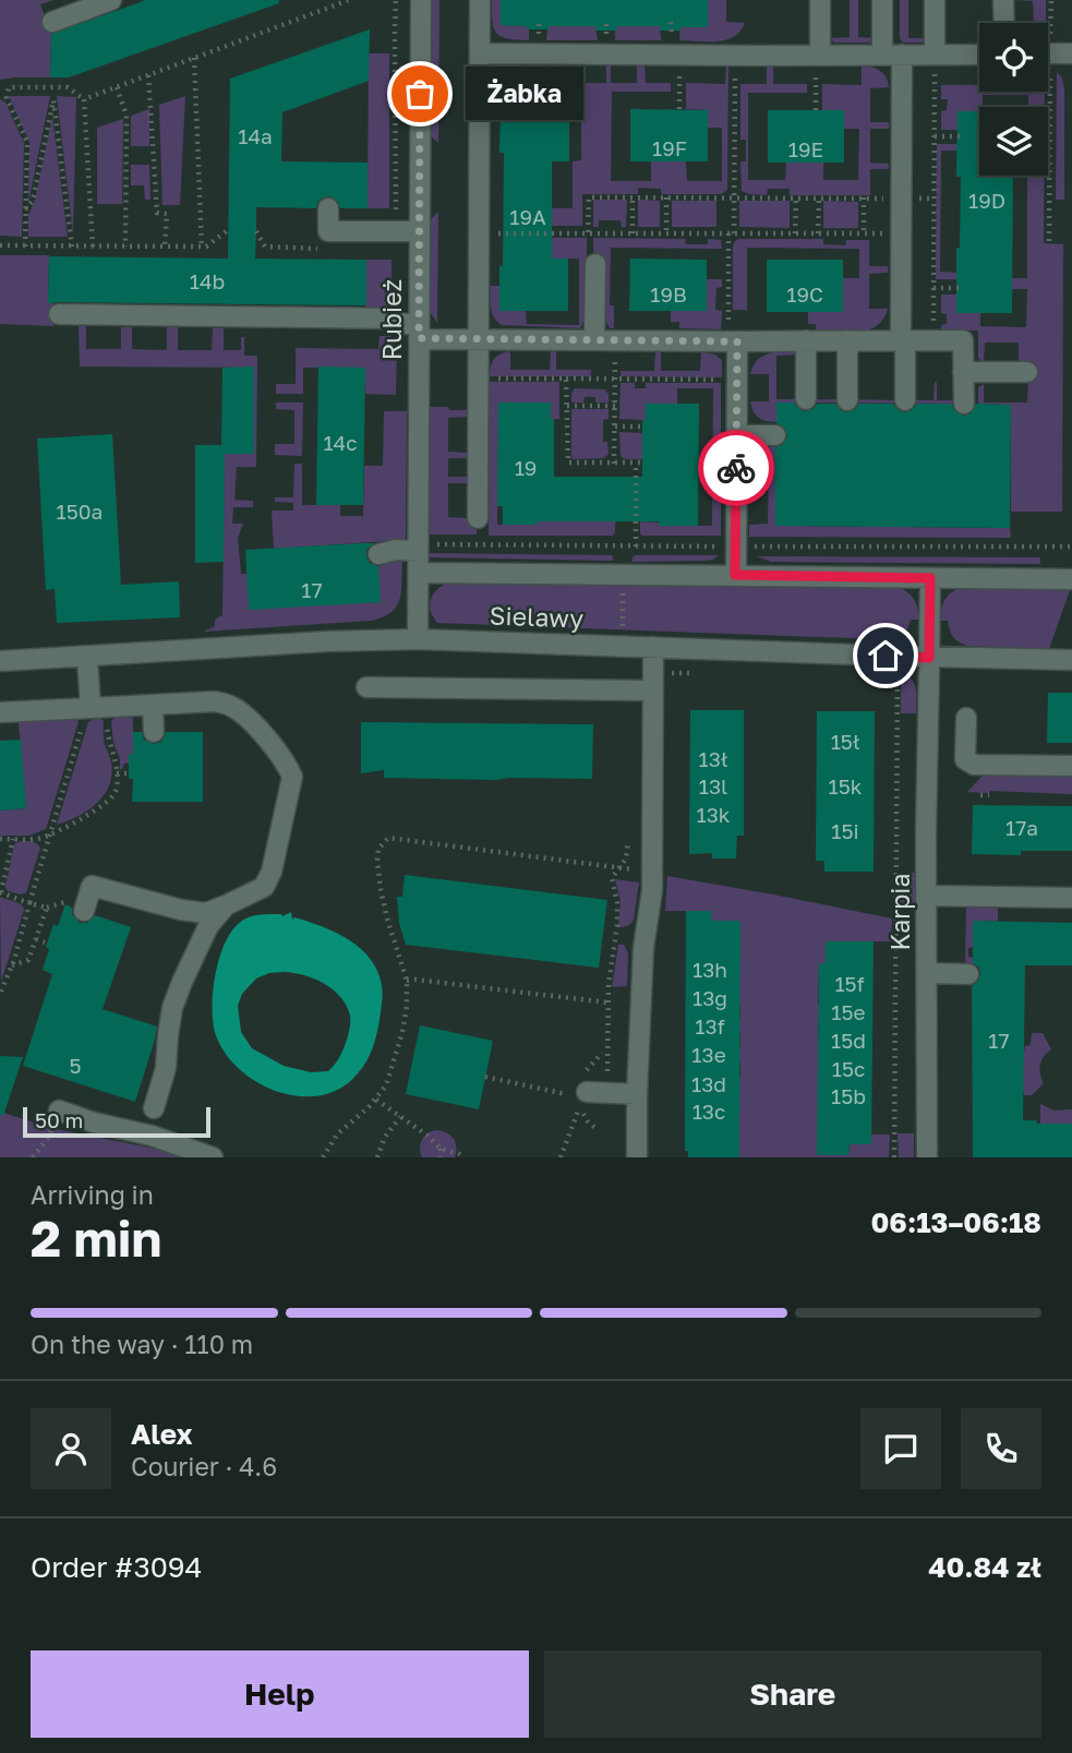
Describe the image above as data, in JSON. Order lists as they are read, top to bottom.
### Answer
{
  "streets": {
    "street": ["Rubież", "Sielawy", "Karpia"]
  },
  "crossings": [
    ["Rubież", "Sielawy"],
    ["Sielawy", "Karpia"]
  ],
  "places": ["Żabka"],
  "house_numbers": [
    "14a",
    "19F",
    "19E",
    "19D",
    "19A",
    "14b",
    "19B",
    "19C",
    "14c",
    "19",
    "150a",
    "17",
    "15ł",
    "13ł",
    "13l",
    "15k",
    "13k",
    "17a",
    "15i",
    "13h",
    "15f",
    "13g",
    "15e",
    "13f",
    "15d",
    "17",
    "13e",
    "5",
    "15c",
    "13d",
    "15b",
    "13c"
  ],
  "scale_bar": "50 m",
  "page": {
    "bubble": "Żabka",
    "scale": "50 m",
    "heading": ["2 min", "Arriving in", "06:13–06:18"],
    "panel": [
      "Alex",
      "Courier · 4.6",
      "Order #3094",
      "40.84 zł"
    ],
    "bar": "On the way · 110 m",
    "buttons": ["Help", "Share"]
  }
}
